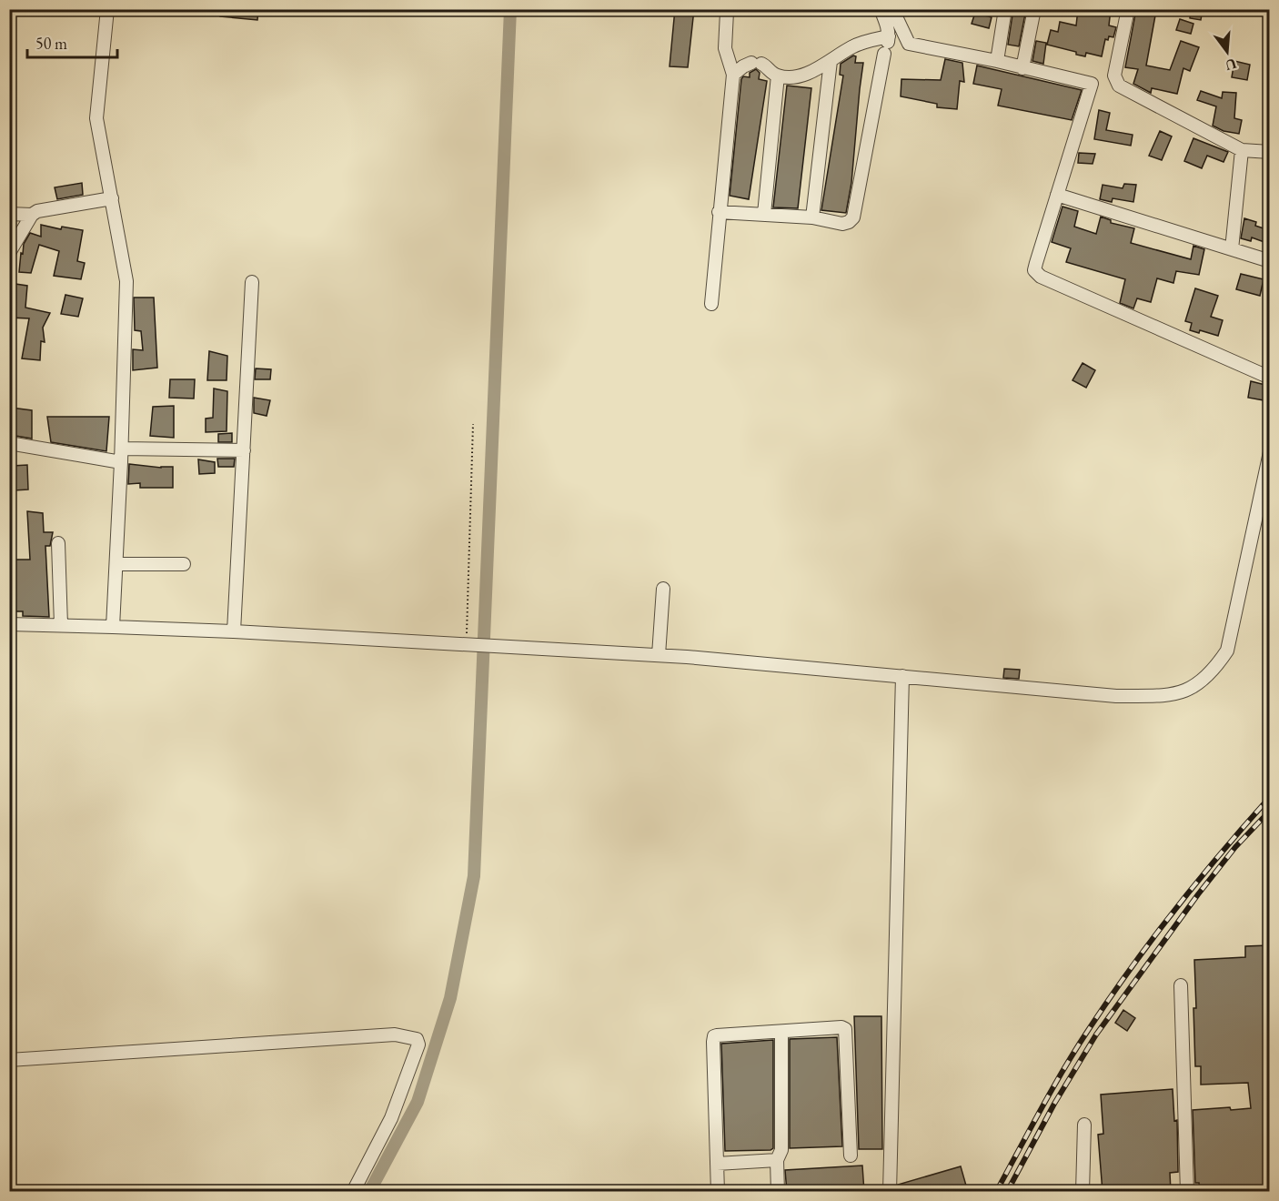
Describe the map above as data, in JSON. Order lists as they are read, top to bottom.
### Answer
{
  "scale_bar": "50 m",
  "north": "bottom"
}
